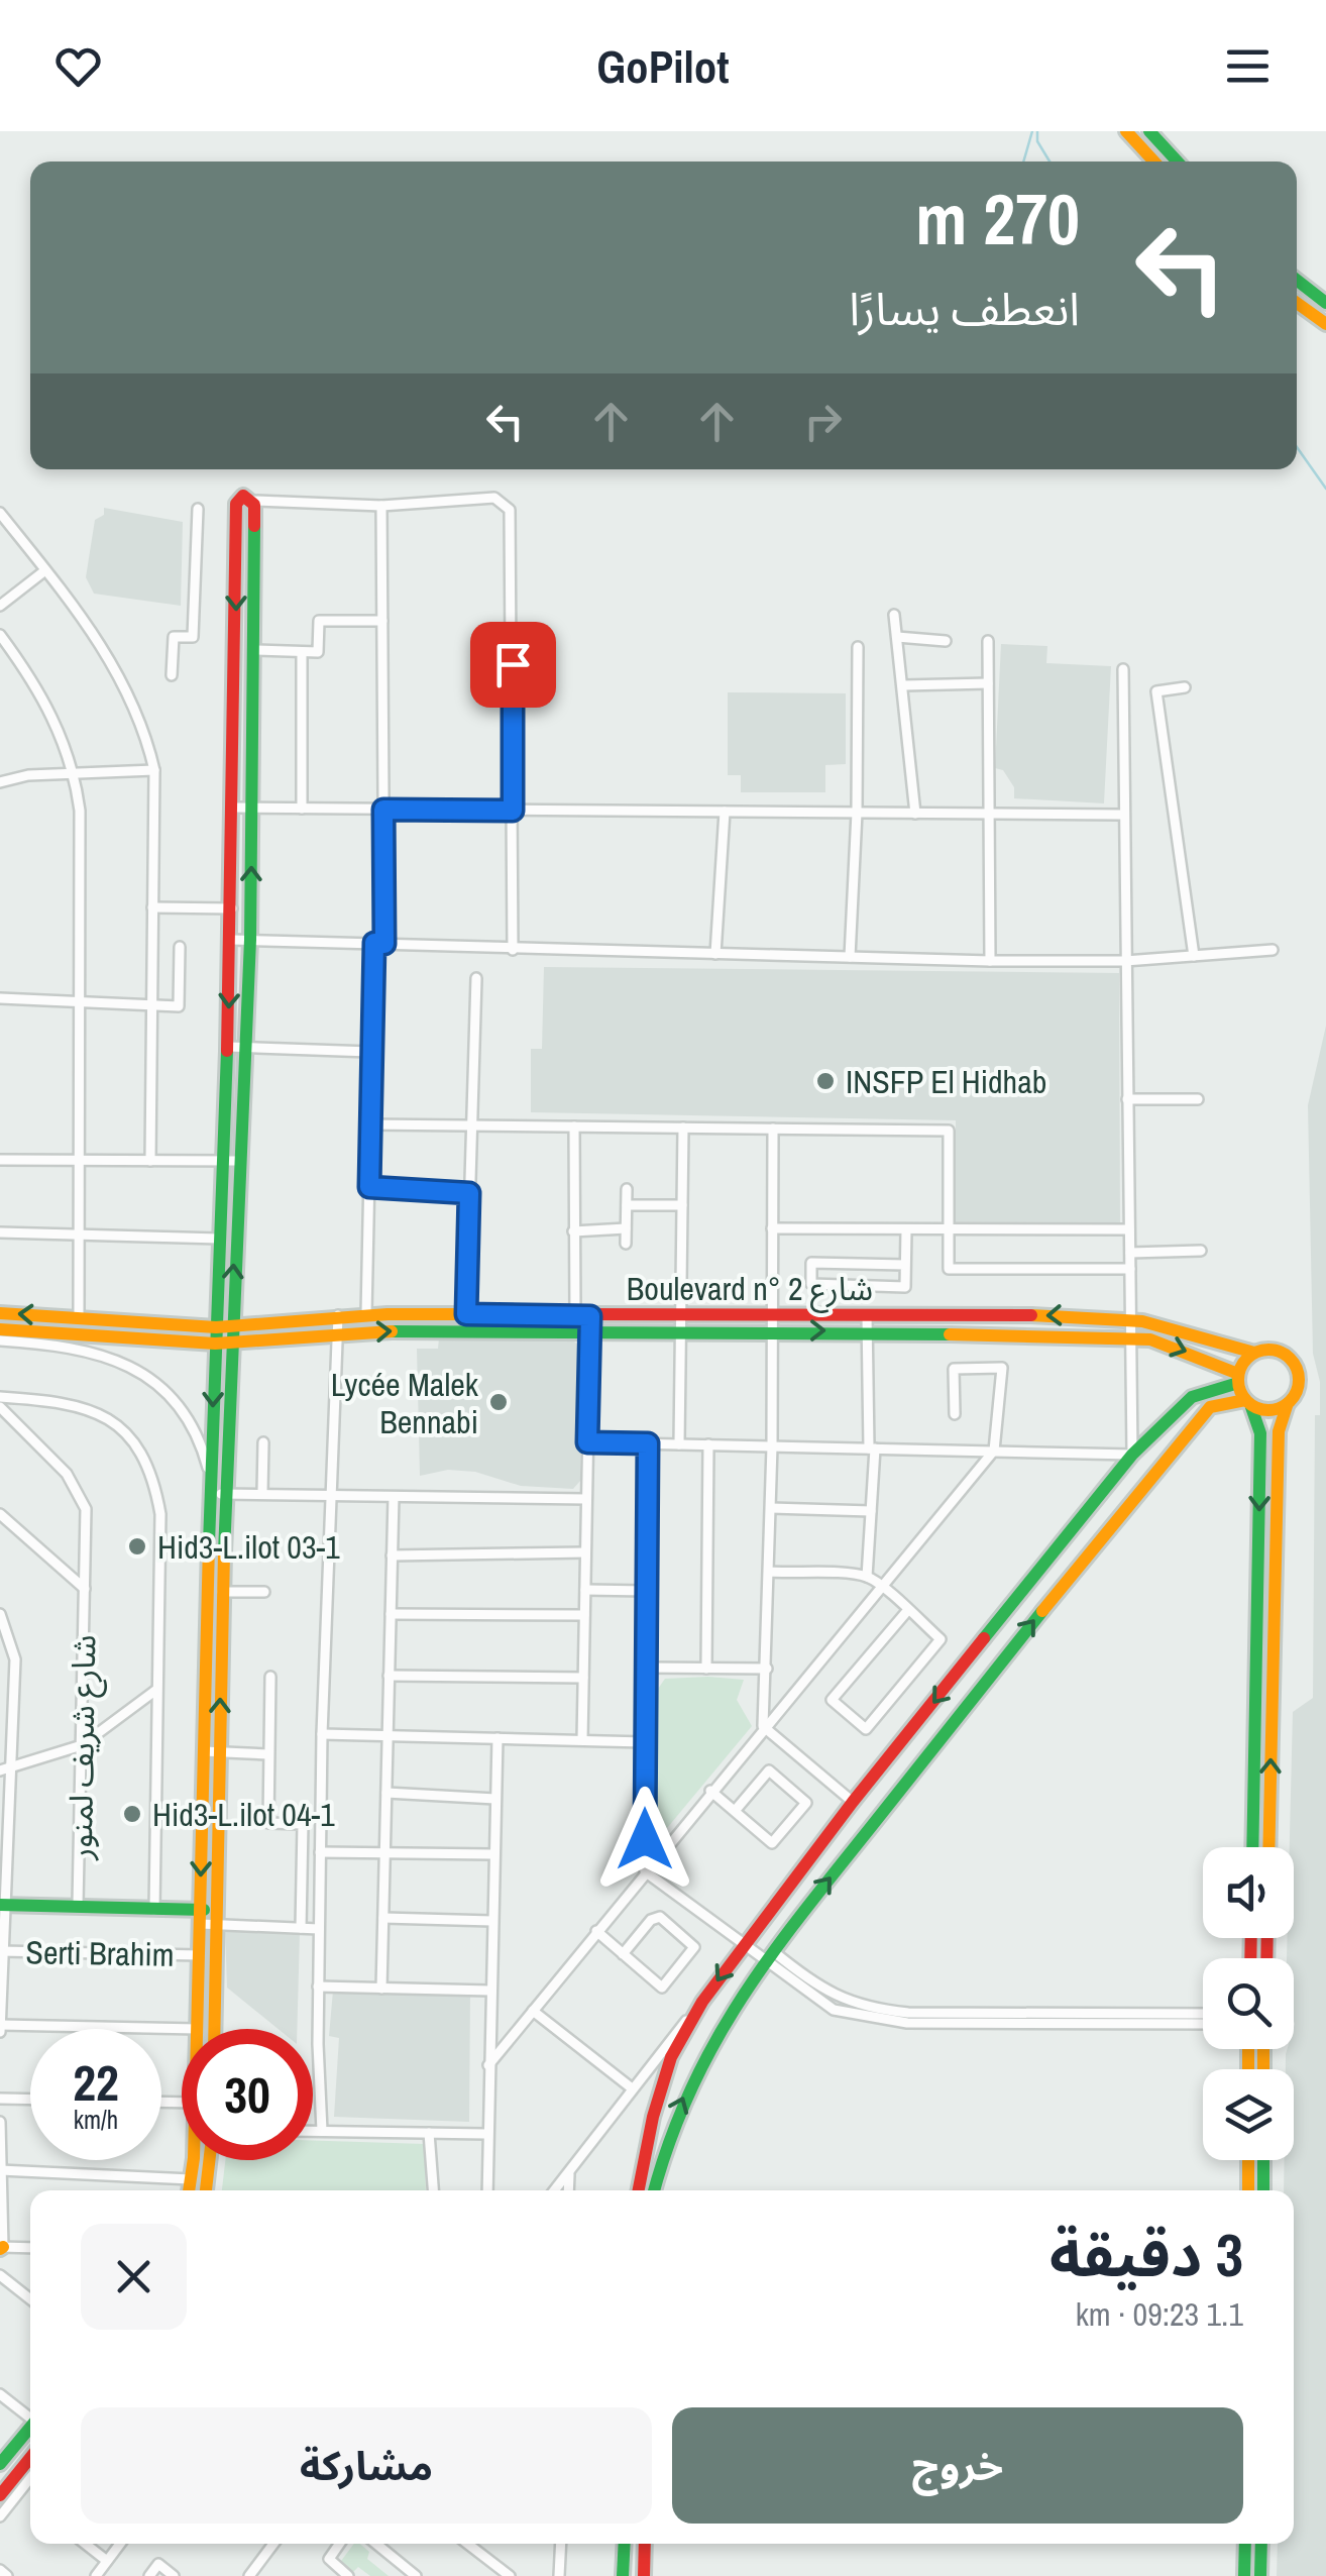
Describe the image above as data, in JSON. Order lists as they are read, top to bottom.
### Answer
{
  "streets": {
    "main road": ["Boulevard n° شارع 2"],
    "street": ["شارع شريف لمنور", "Serti Brahim"]
  },
  "places": [
    "INSFP El Hidhab",
    "Lycée Malek Bennabi",
    "Hid3-L.ilot 03-1",
    "Hid3-L.ilot 04-1"
  ],
  "page": {
    "header": "GoPilot",
    "turn": ["270 m", "انعطف يسارًا"],
    "speed": "22 km/h",
    "limit": "30",
    "heading": ["3 دقيقة", "1.1 km · 09:23"],
    "buttons": ["خروج", "مشاركة"]
  }
}
